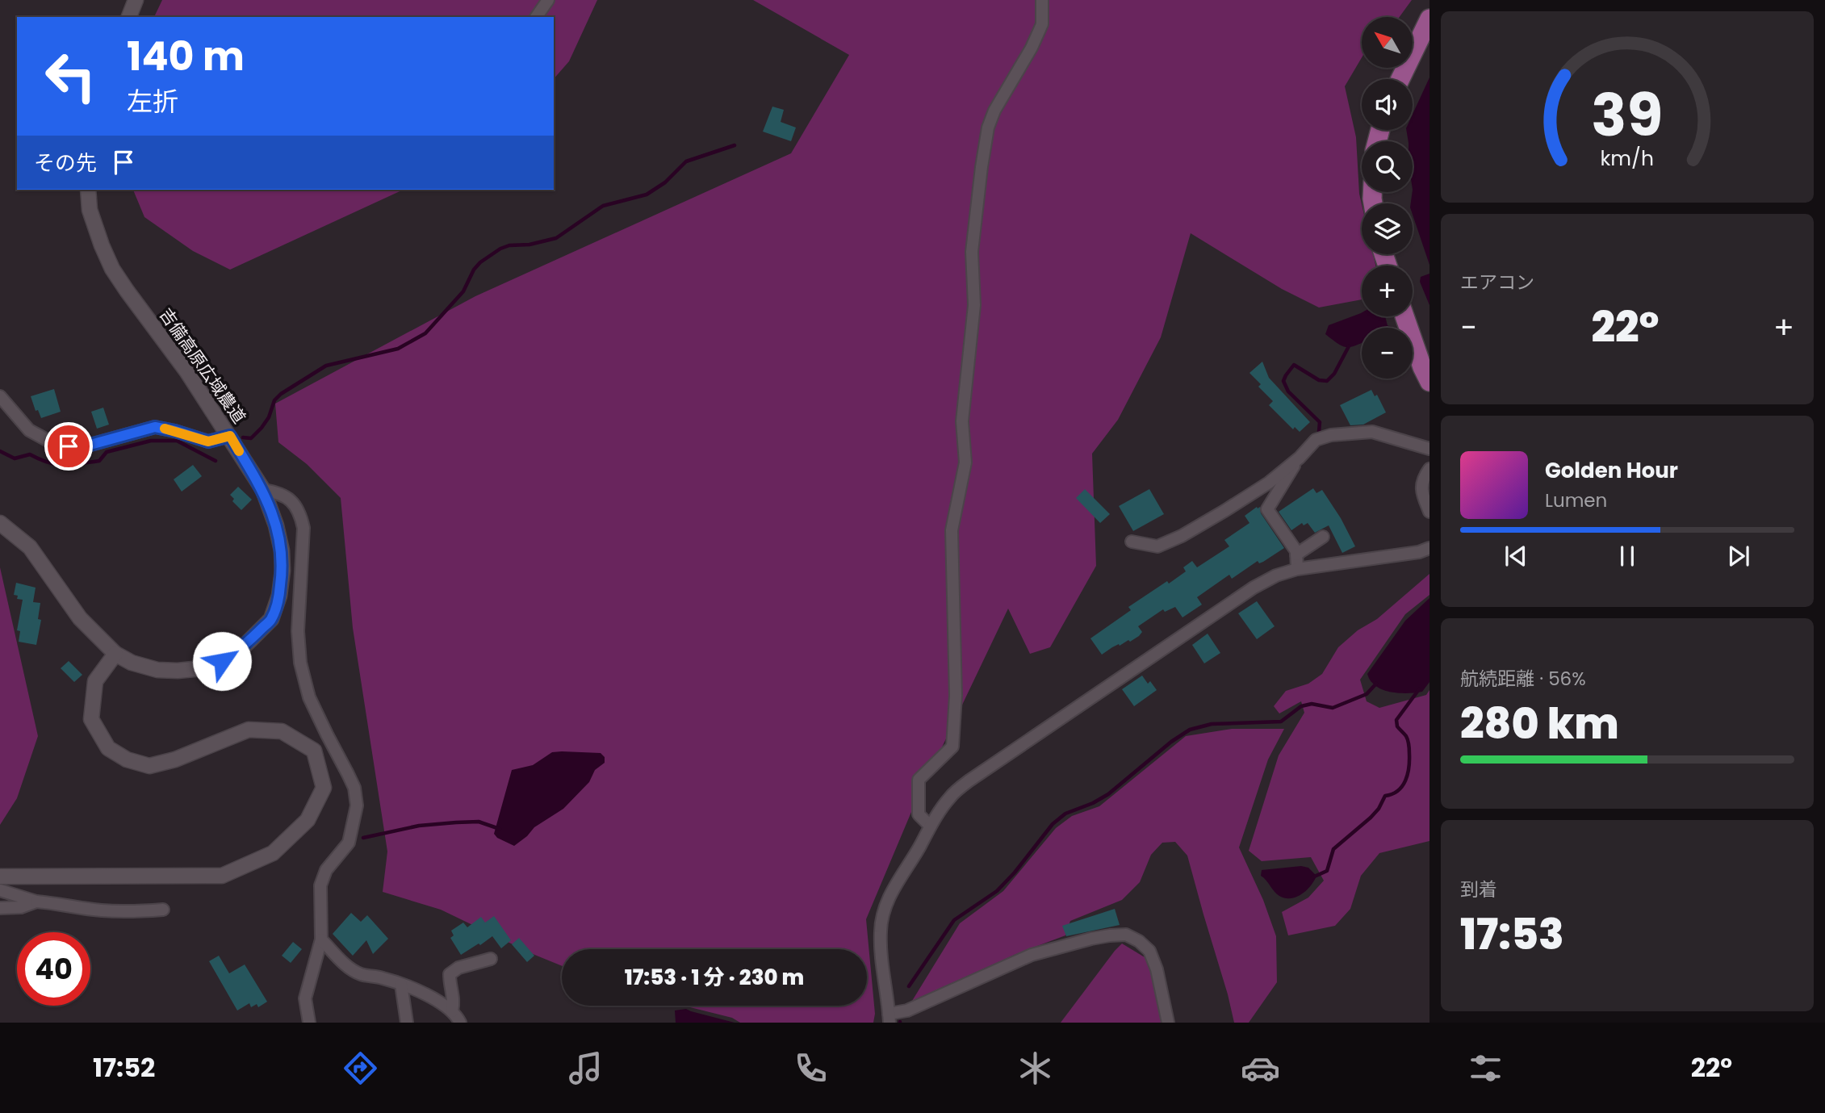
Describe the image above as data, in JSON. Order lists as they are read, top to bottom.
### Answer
{
  "streets": {
    "street": ["吉備高原広域農道"]
  },
  "north": "top left",
  "page": {
    "map_buttons": ["+", "−"],
    "turn": ["140 m", "左折"],
    "then": "その先",
    "tile": [
      "エアコン",
      ["航続距離 · 56%", "280 km"],
      ["到着", "17:53"]
    ],
    "heat": ["−", "22°", "+"],
    "song": ["Golden Hour", "Lumen"],
    "limit": "40",
    "trip": "17:53 · 1 分 · 230 m",
    "tabs": ["17:52", "22°"],
    "gauge": ["39", "km/h"]
  }
}
